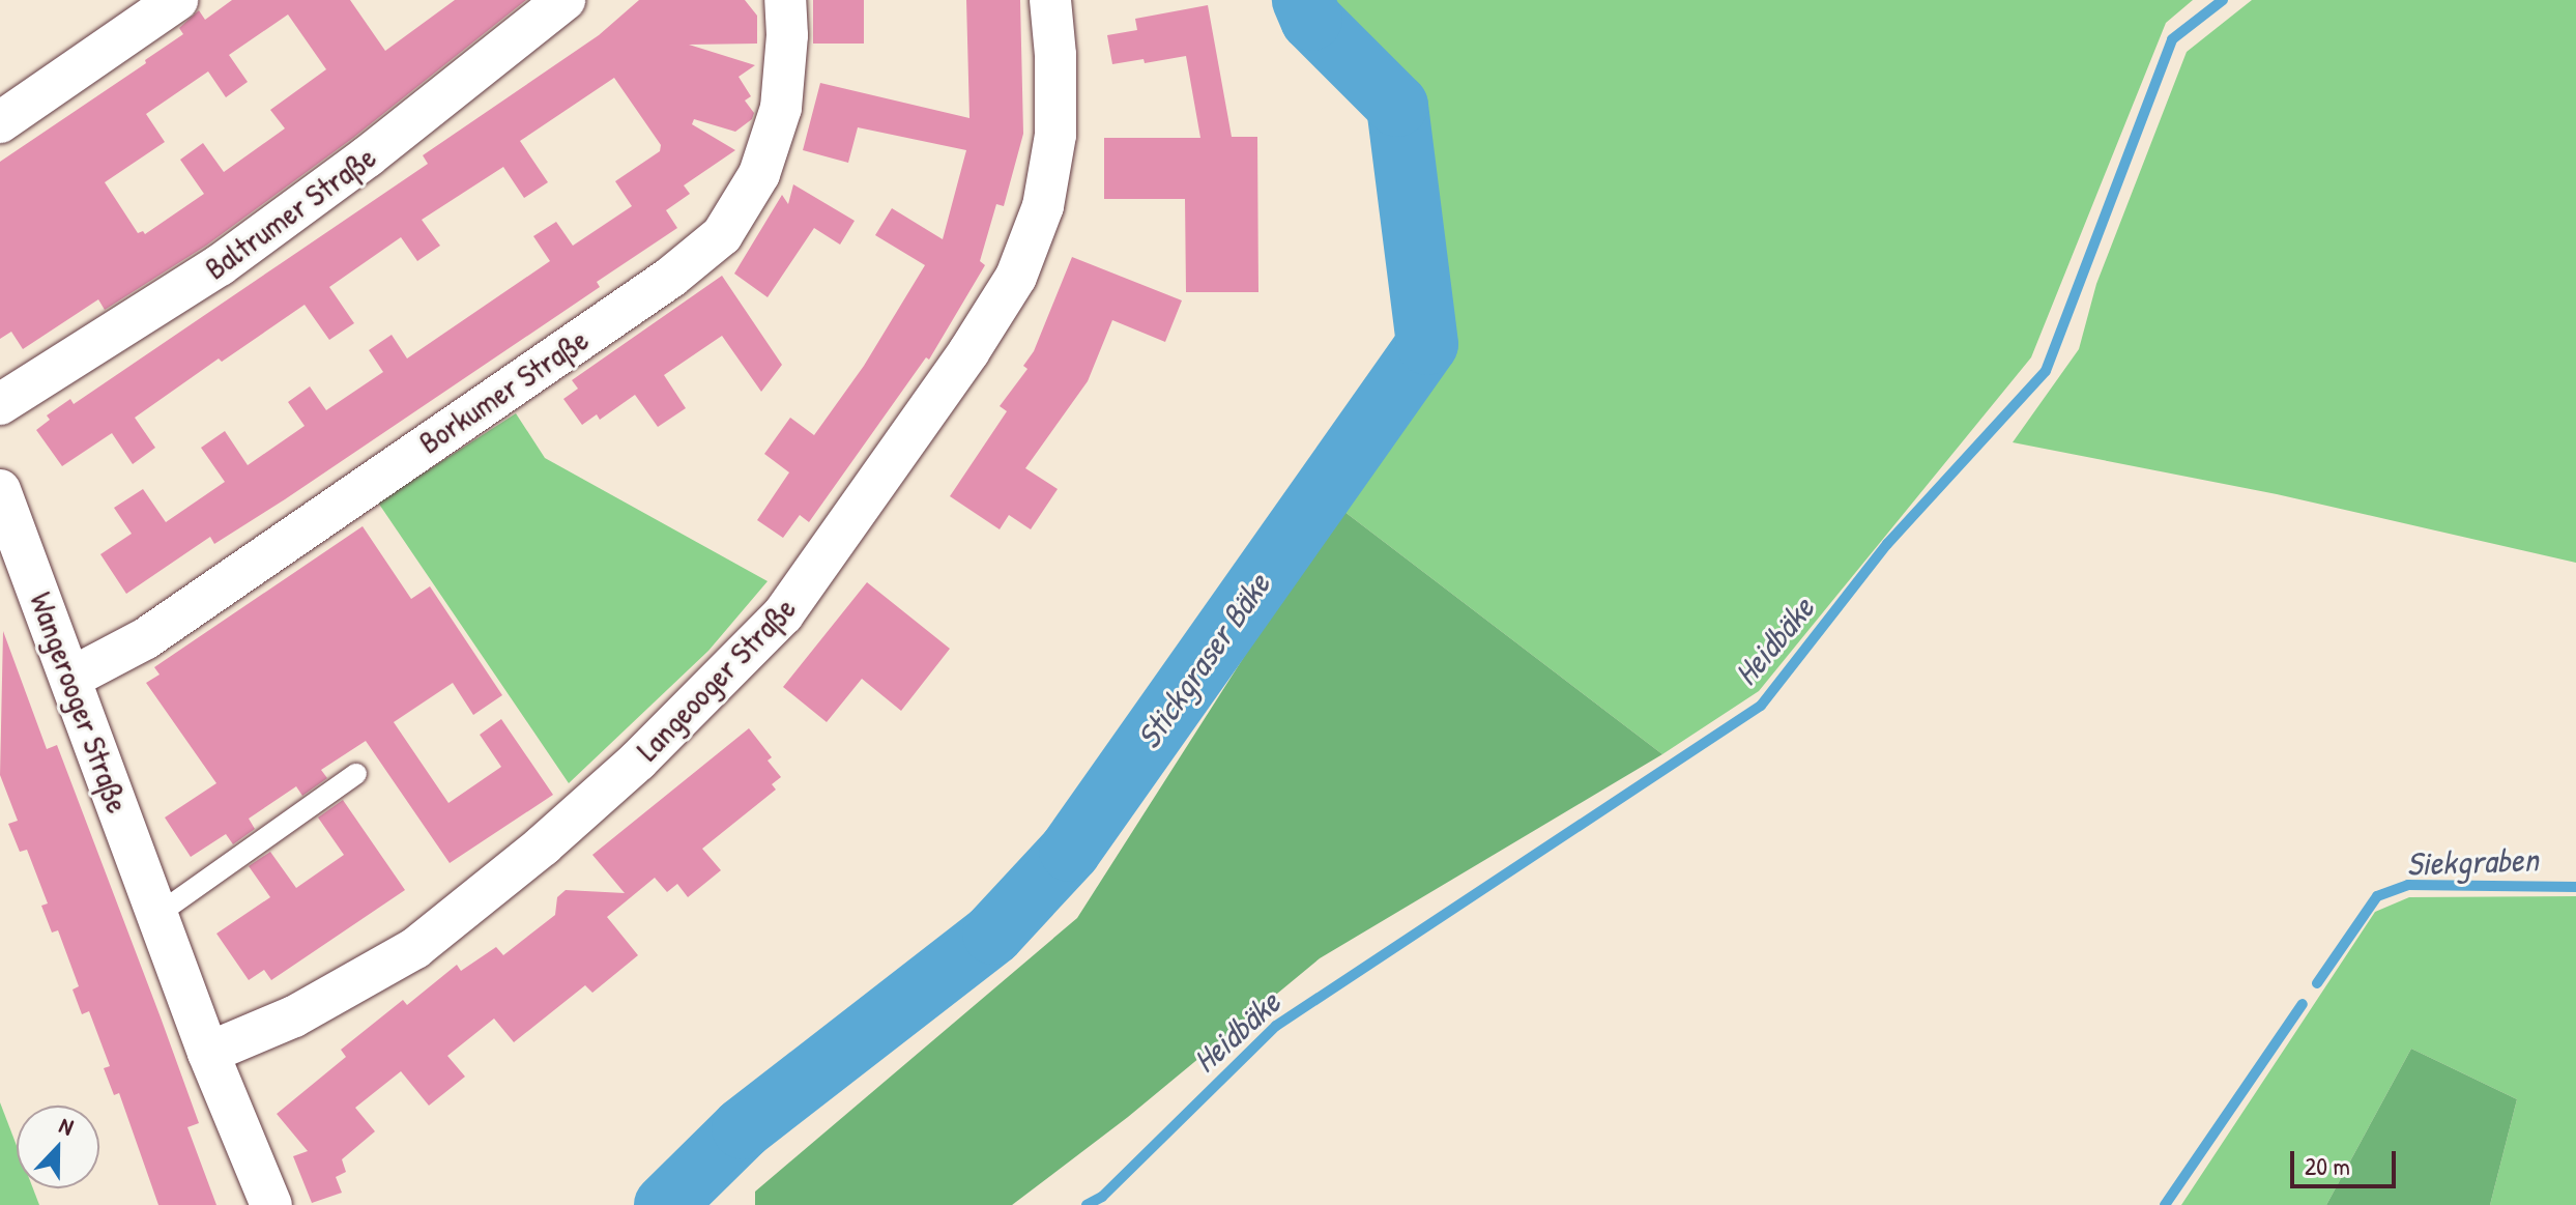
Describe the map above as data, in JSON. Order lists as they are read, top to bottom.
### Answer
{
  "streets": {
    "street": [
      "Baltrumer Straße",
      "Borkumer Straße",
      "Langeooger Straße",
      "Wangerooger Straße"
    ]
  },
  "crossings": [
    ["Borkumer Straße", "Wangerooger Straße"],
    ["Langeooger Straße", "Wangerooger Straße"]
  ],
  "water": ["Heidbäke", "Stickgraser Bäke", "Siekgraben"],
  "scale_bar": "20 m",
  "north": "top"
}
